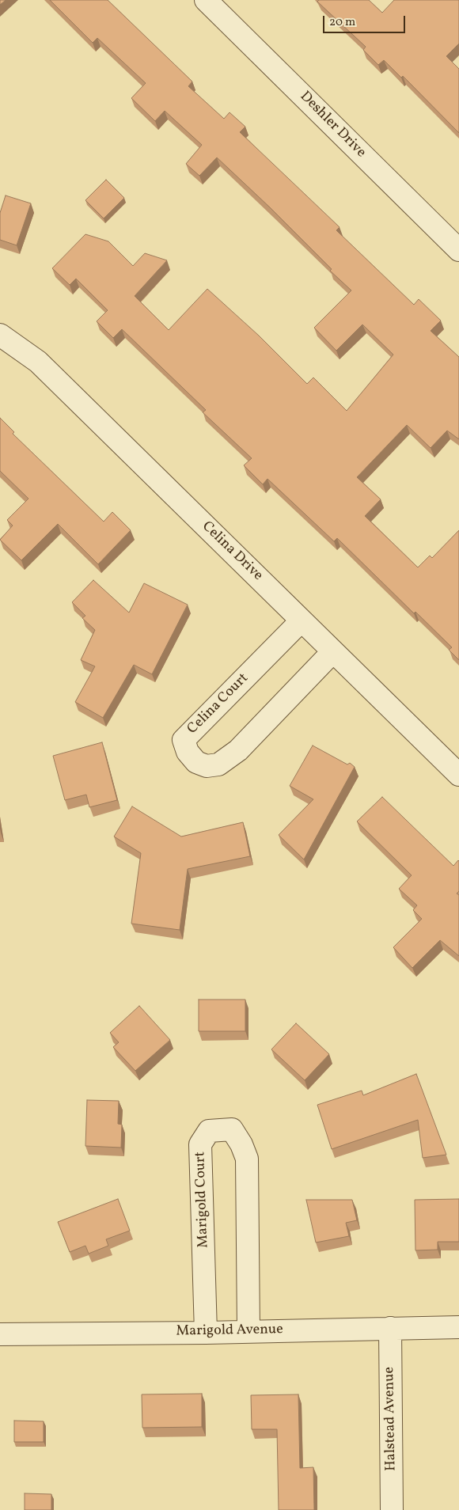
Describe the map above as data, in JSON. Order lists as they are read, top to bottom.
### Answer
{
  "streets": {
    "street": [
      "Deshler Drive",
      "Celina Drive",
      "Celina Court",
      "Marigold Court",
      "Marigold Avenue",
      "Halstead Avenue"
    ]
  },
  "crossings": [
    ["Celina Drive", "Celina Court"],
    ["Marigold Court", "Marigold Avenue"],
    ["Marigold Avenue", "Halstead Avenue"]
  ],
  "scale_bar": "20 m"
}
